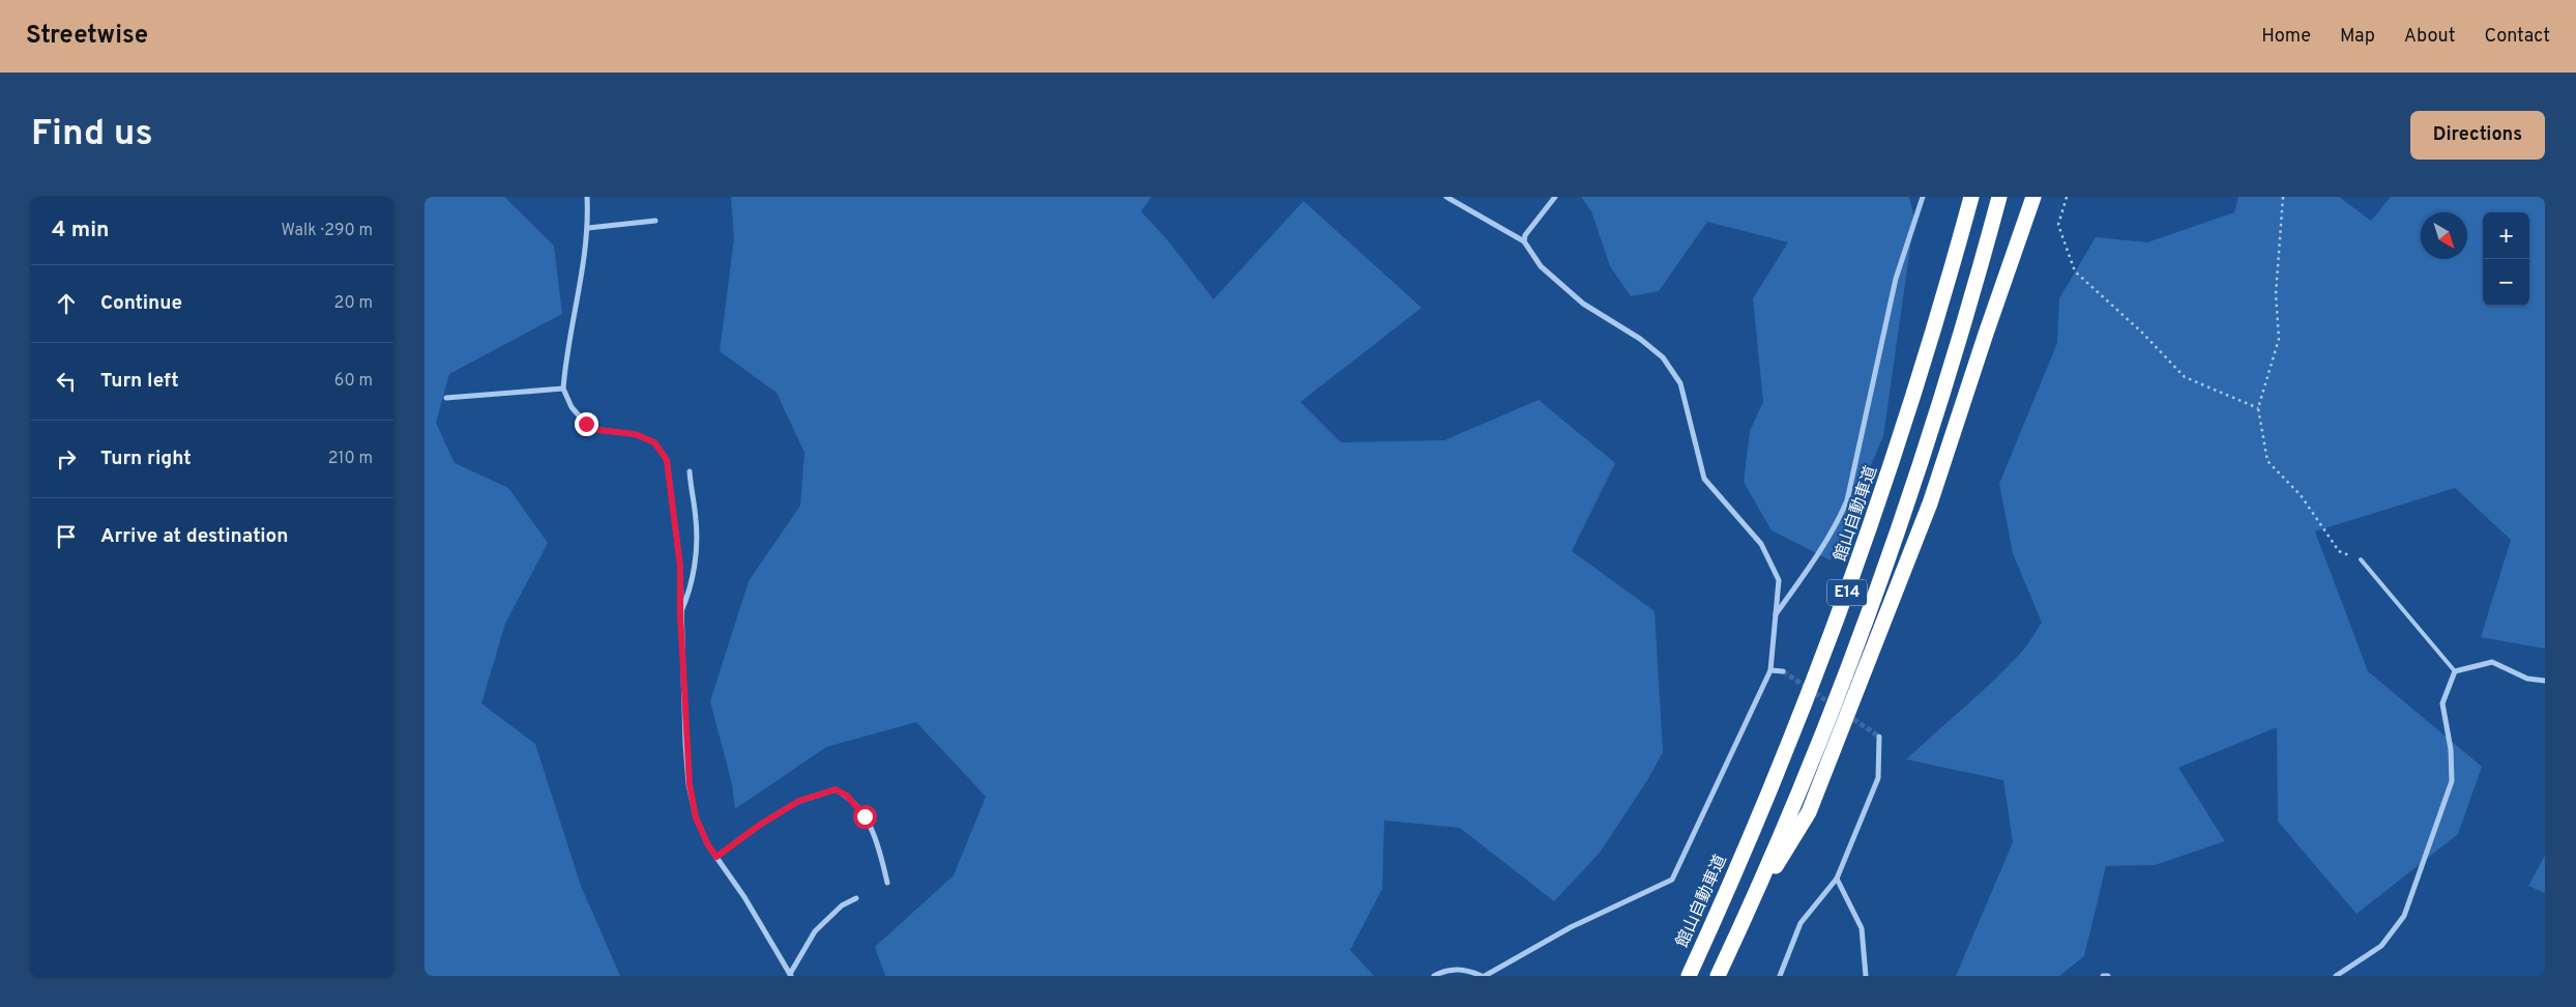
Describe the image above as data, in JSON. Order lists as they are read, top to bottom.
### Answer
{
  "streets": {
    "highway": ["館山自動車道", "E14"]
  },
  "north": "bottom right",
  "page": {
    "header": "Streetwise",
    "nav": [
      "Home",
      "Map",
      "About",
      "Contact"
    ],
    "buttons": "Directions",
    "title": "Find us",
    "heading": ["4 min", "Walk · 290 m"],
    "map_buttons": ["+", "−"],
    "list": [
      ["Continue", "20 m"],
      ["Turn left", "60 m"],
      ["Turn right", "210 m"],
      "Arrive at destination"
    ]
  }
}
